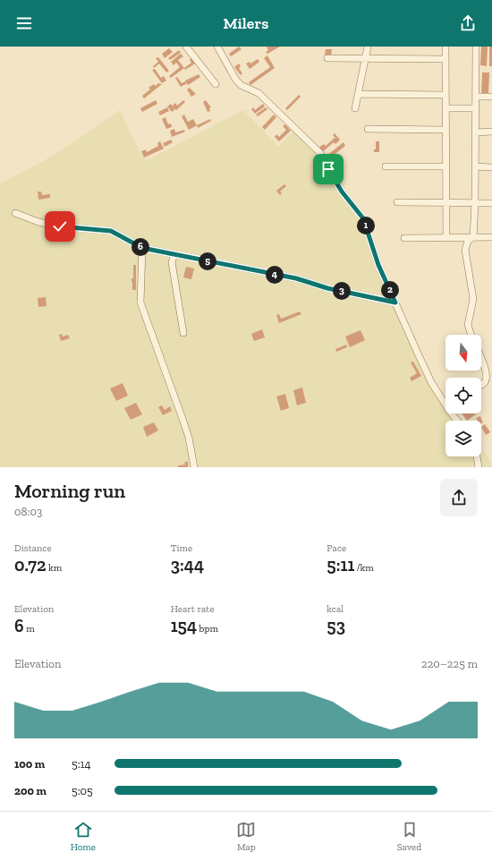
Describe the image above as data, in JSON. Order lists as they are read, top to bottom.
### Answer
{
  "north": "bottom",
  "page": {
    "header": "Milers",
    "pins": [
      "1",
      "6",
      "5",
      "4",
      "2",
      "3"
    ],
    "heading": ["Morning run", "08:03"],
    "stats": [
      ["Distance", "0.72 km"],
      ["Time", "3:44"],
      ["Pace", "5:11 /km"],
      ["Elevation", "6 m"],
      ["Heart rate", "154 bpm"],
      ["kcal", "53"]
    ],
    "chart": ["Elevation", "220–225 m"],
    "list": [
      {
        "name": "100 m",
        "note": "5:14"
      },
      {
        "name": "200 m",
        "note": "5:05"
      }
    ],
    "tabs": ["Home", "Map", "Saved"]
  }
}
